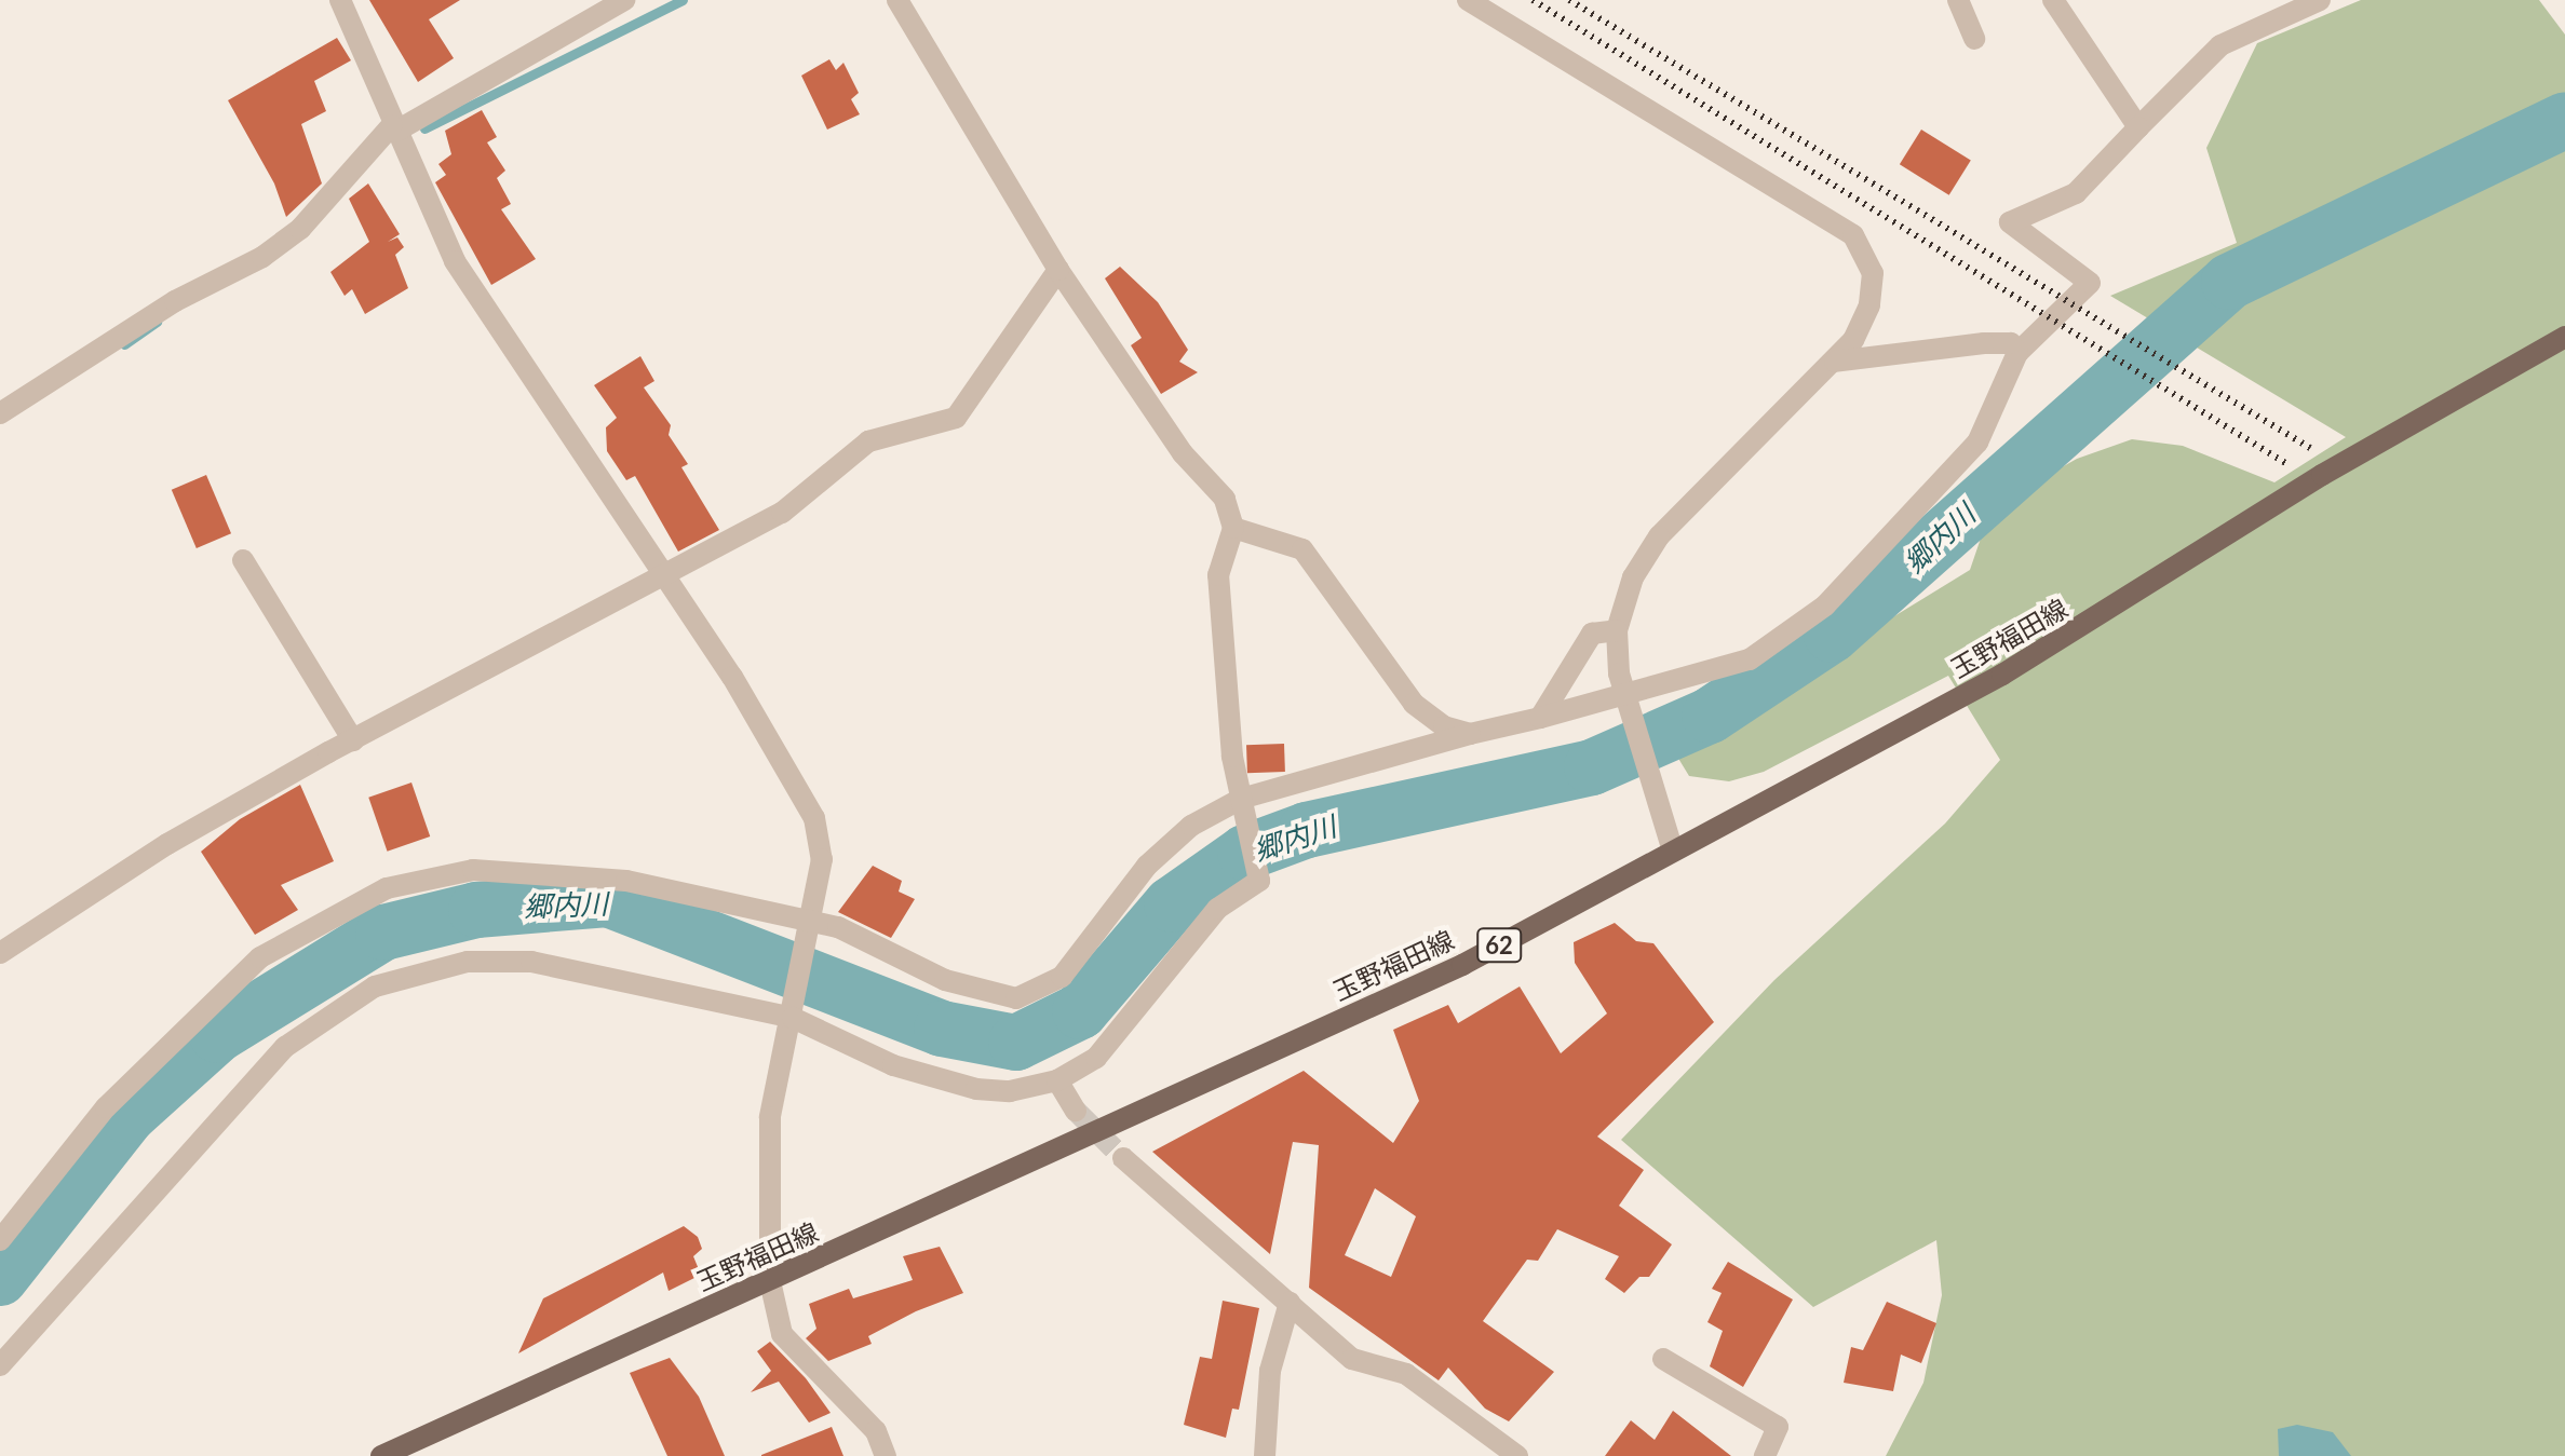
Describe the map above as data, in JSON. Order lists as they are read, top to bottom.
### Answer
{
  "streets": {
    "main road": ["玉野福田線", "62"]
  },
  "water": ["郷内川"]
}
